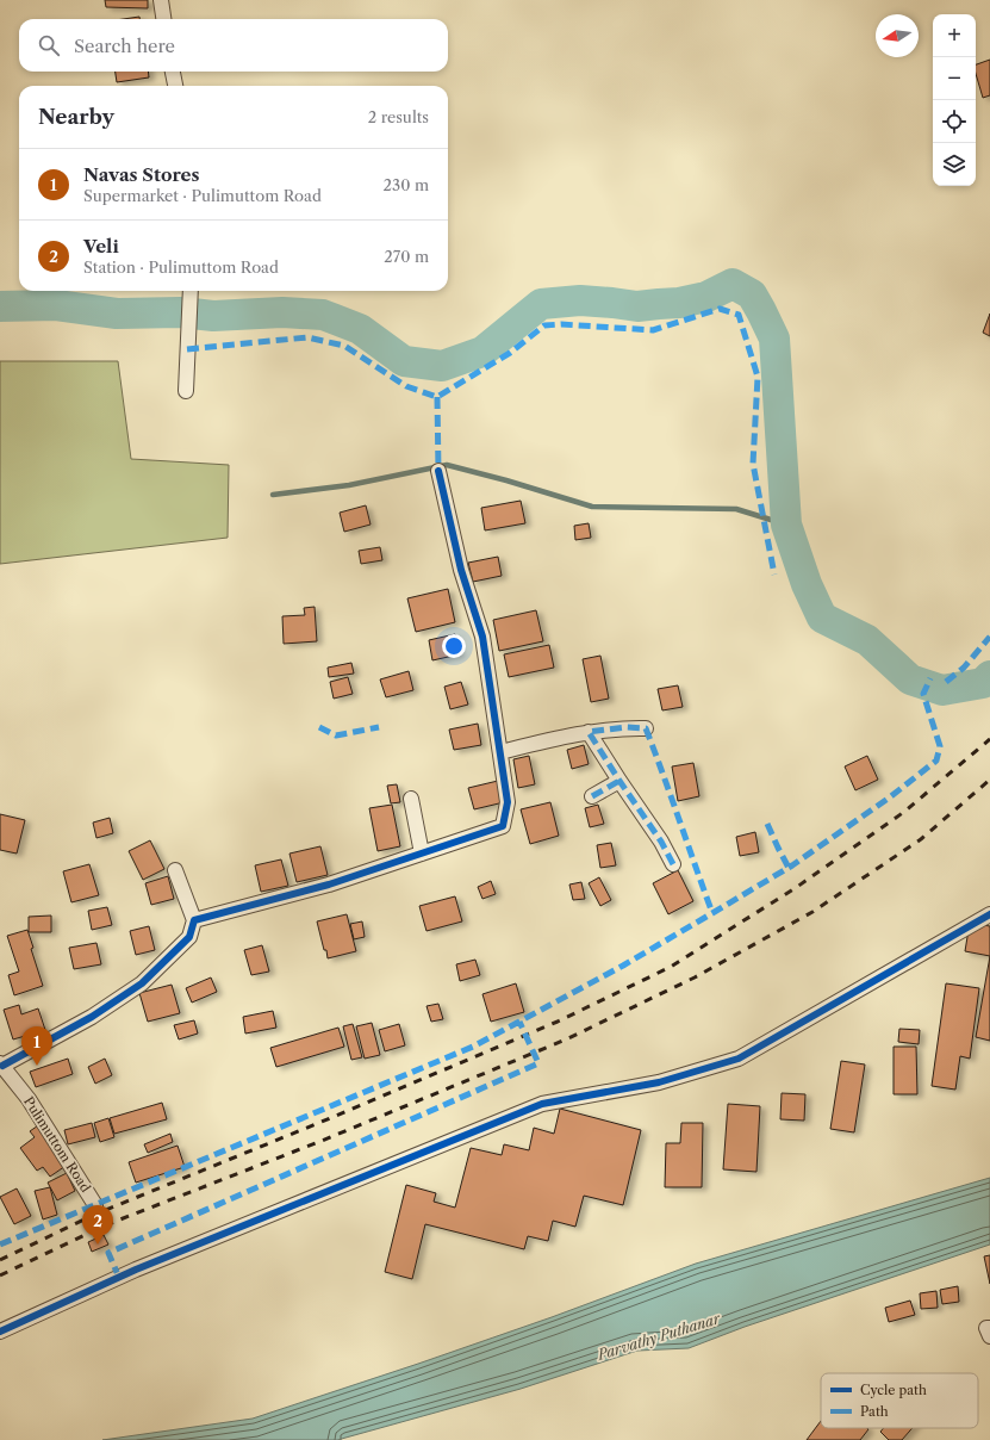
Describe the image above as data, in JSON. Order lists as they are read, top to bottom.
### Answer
{
  "streets": {
    "street": ["Pulimuttom Road"]
  },
  "water": ["Parvathy Puthanar"],
  "legend": ["Cycle path", "Path"],
  "north": "left",
  "page": {
    "map_buttons": ["+", "−"],
    "search": "Search here",
    "heading": ["Nearby", "2 results"],
    "list": [
      {
        "mark": "1",
        "name": "Navas Stores",
        "note": "Supermarket · Pulimuttom Road",
        "value": "230 m"
      },
      {
        "mark": "2",
        "name": "Veli",
        "note": "Station · Pulimuttom Road",
        "value": "270 m"
      }
    ],
    "pins": ["1", "2"]
  }
}
